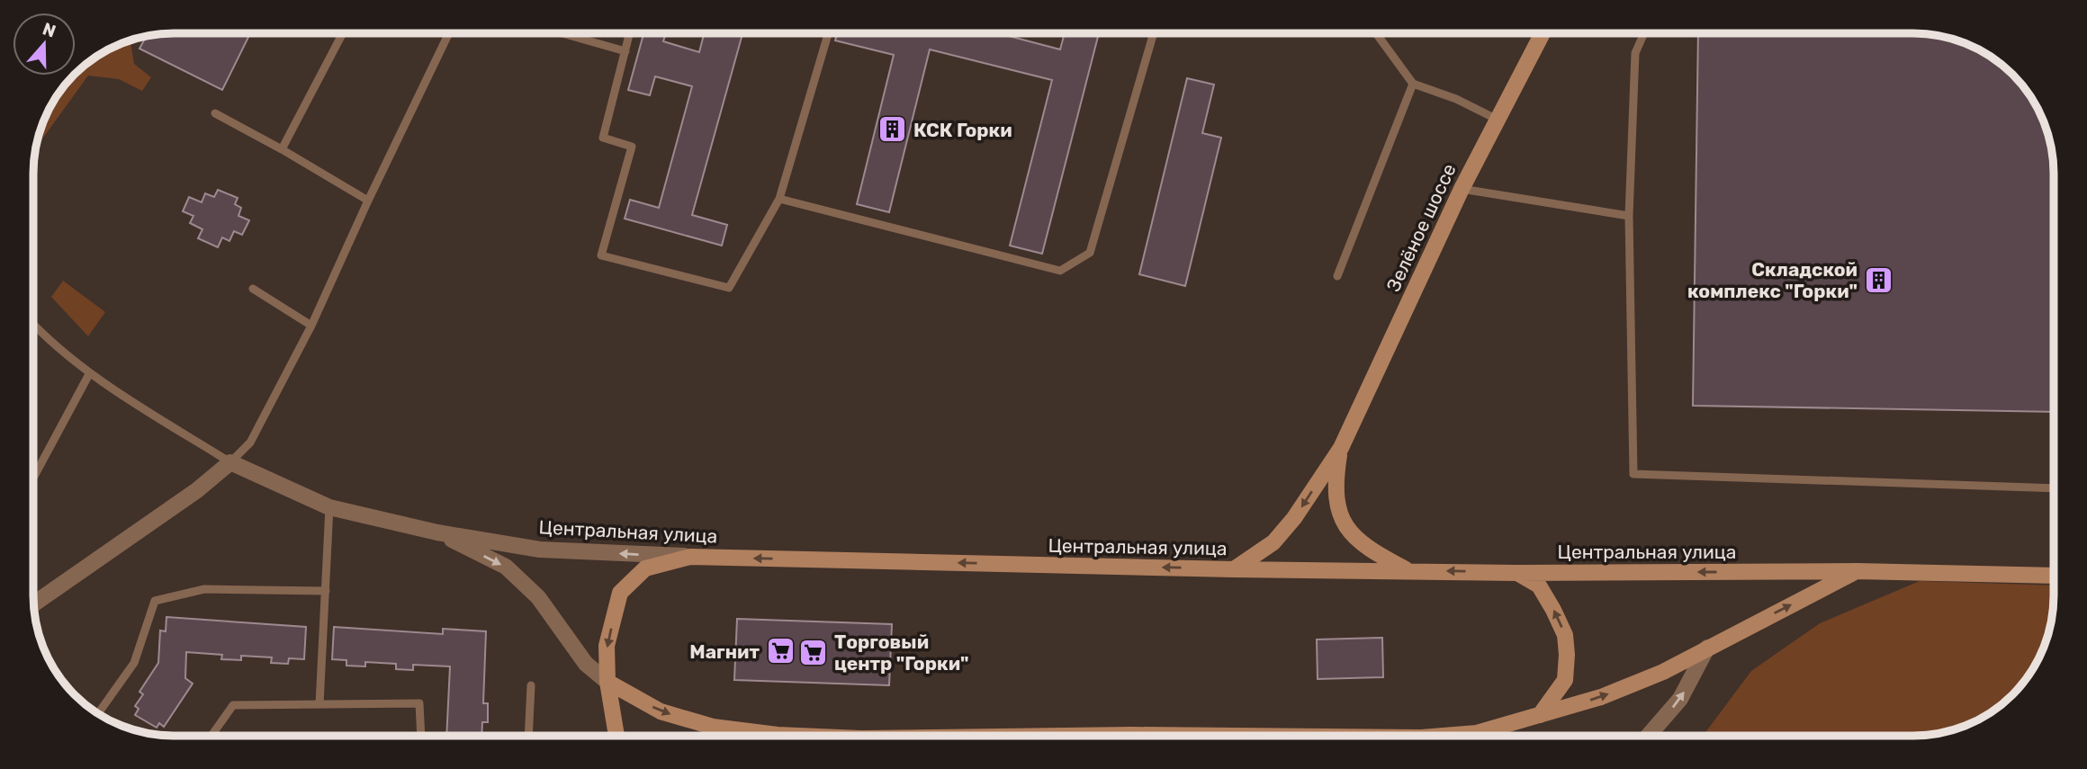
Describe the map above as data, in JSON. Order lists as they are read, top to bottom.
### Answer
{
  "streets": {
    "main road": ["Зелёное шоссе", "Центральная улица"]
  },
  "one_way": ["Центральная улица"],
  "places": {
    "building": ["КСК Горки", "Складской комплекс \"Горки\""],
    "supermarket": ["Магнит", "Торговый центр \"Горки\""]
  },
  "north": "top"
}
